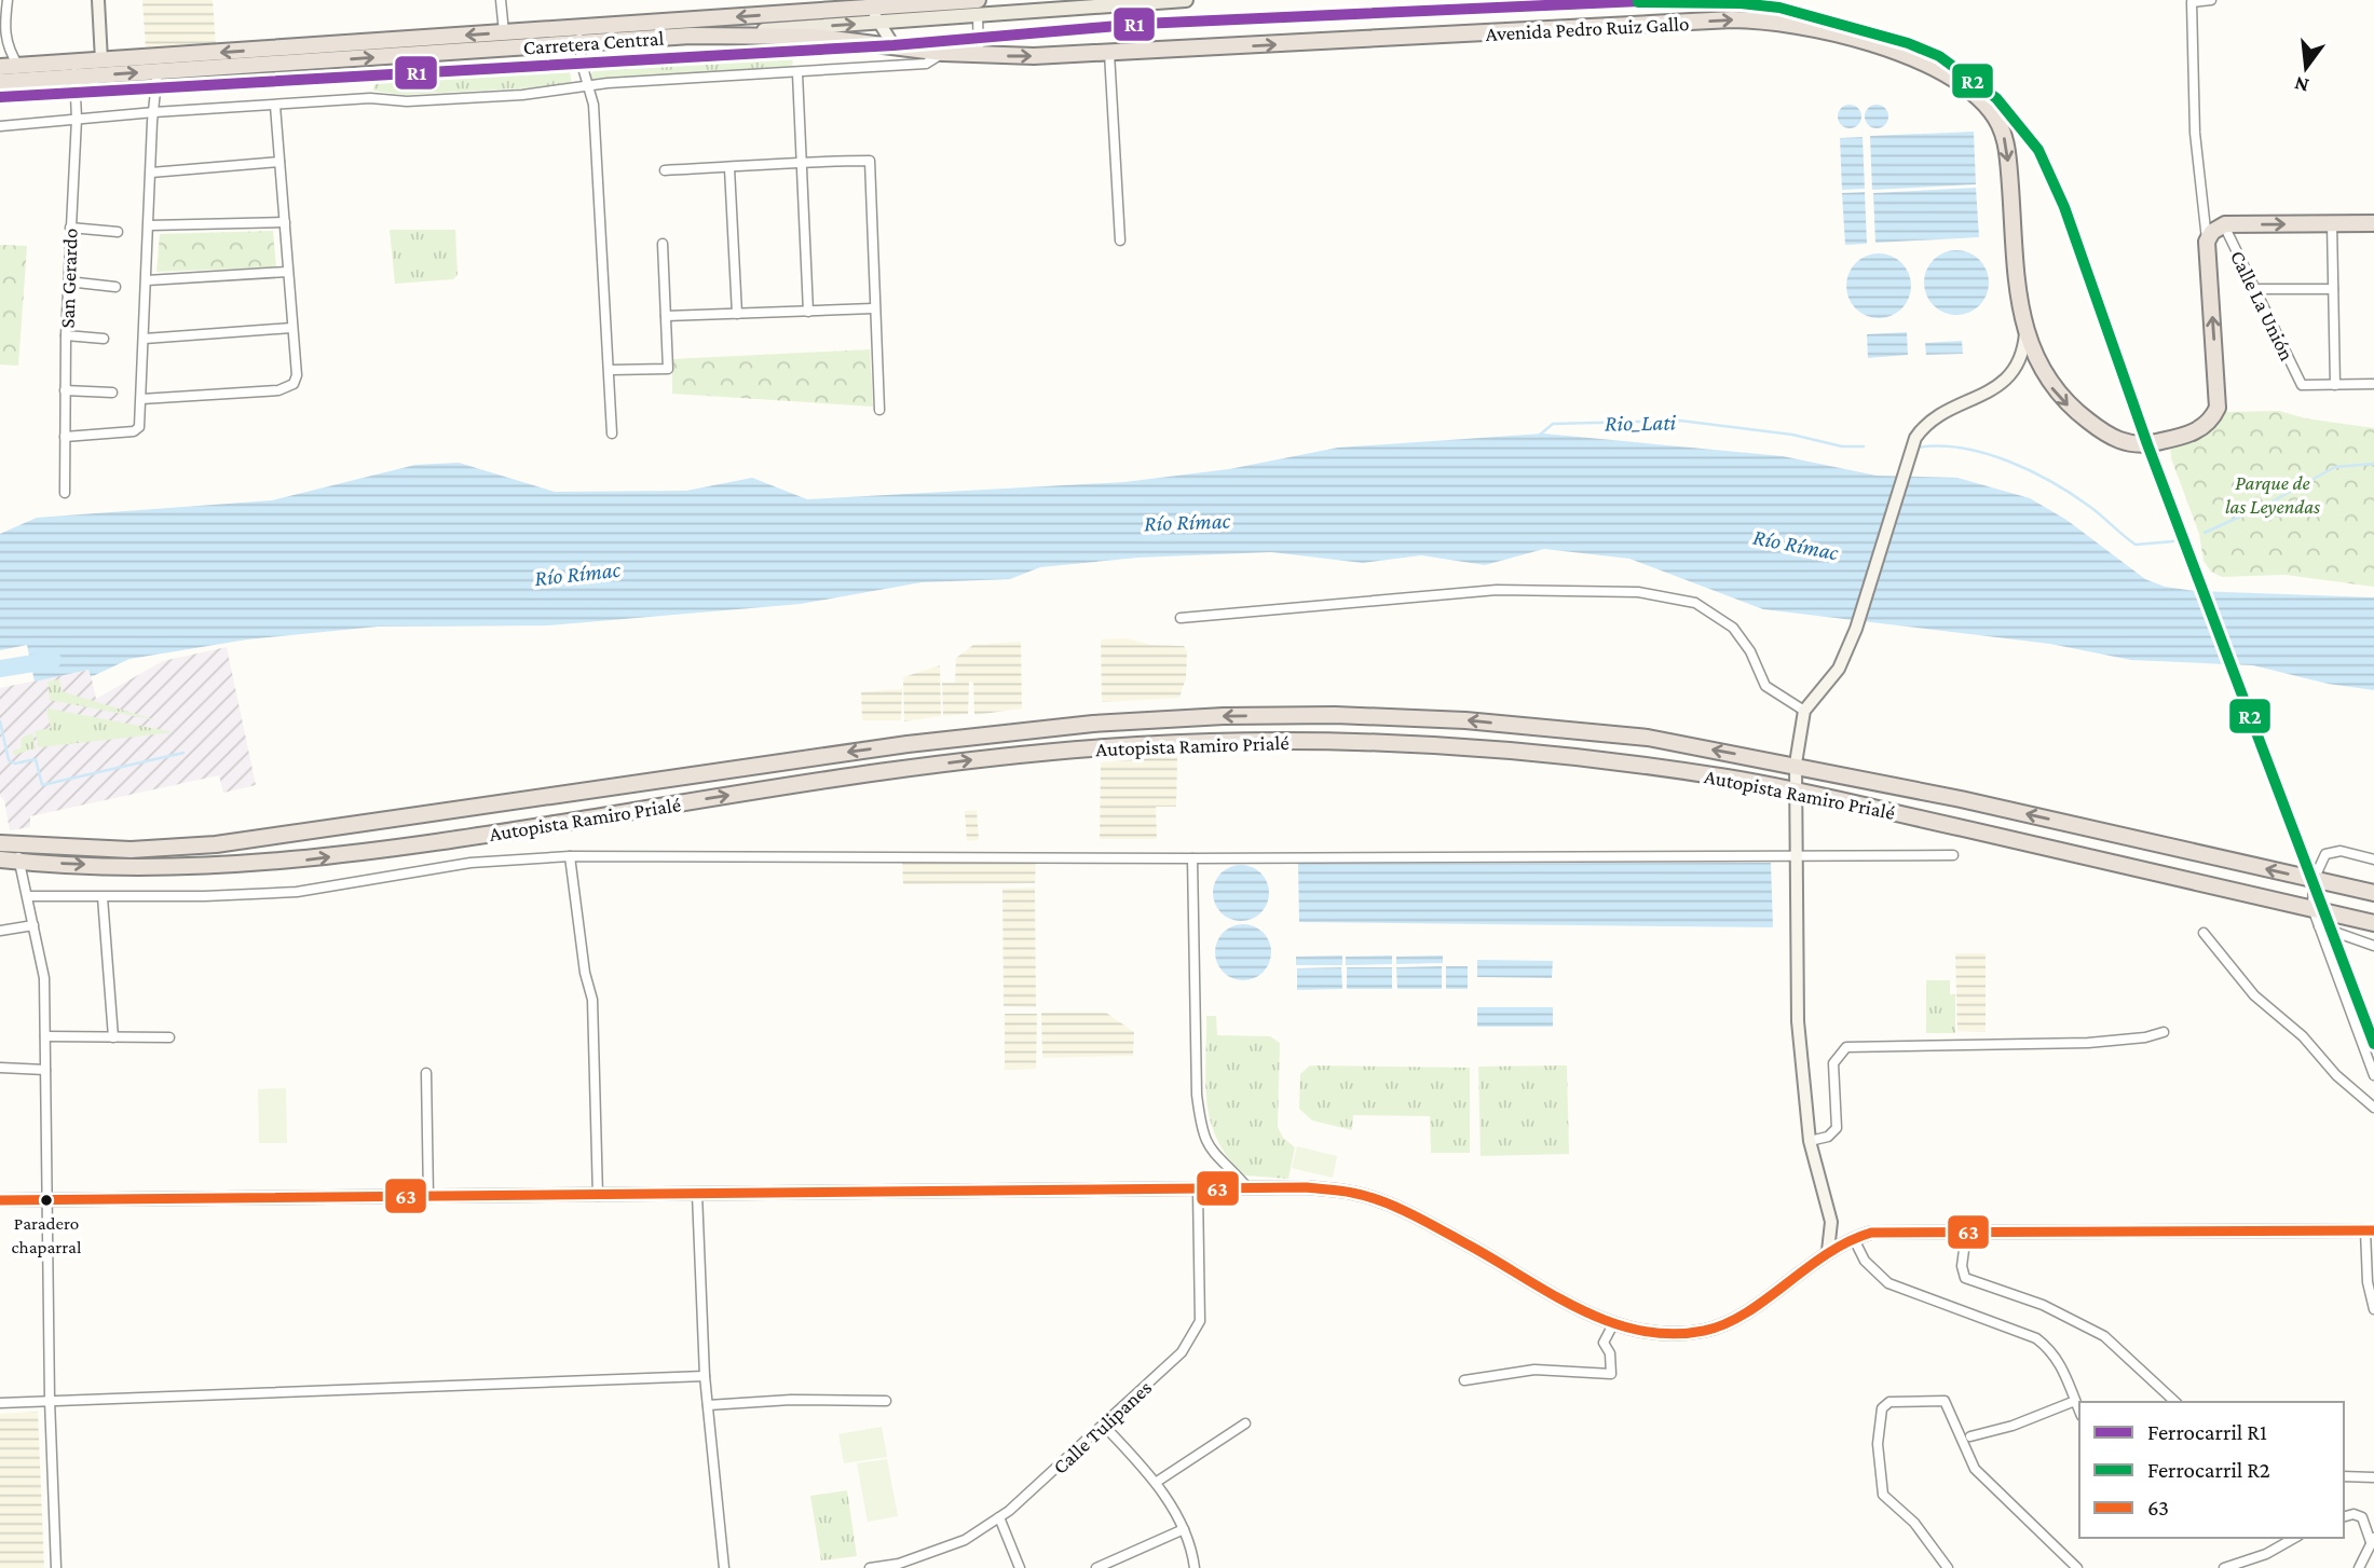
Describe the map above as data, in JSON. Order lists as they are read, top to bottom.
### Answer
{
  "streets": {
    "highway": ["Avenida Pedro Ruiz Gallo", "Carretera Central", "Autopista Ramiro Prialé"],
    "street": ["San Gerardo", "Calle La Unión", "Calle Tulipanes"]
  },
  "crossings": [
    ["Avenida Pedro Ruiz Gallo", "Carretera Central"],
    ["Carretera Central", "San Gerardo"]
  ],
  "water": ["Rio_Lati", "Río Rímac"],
  "parks": ["Parque de las Leyendas"],
  "places": ["Paradero chaparral"],
  "lines": ["rail line R1", "rail line R2", "transit line 63"],
  "legend": ["Ferrocarril R1", "Ferrocarril R2", "63"],
  "north": "bottom"
}
